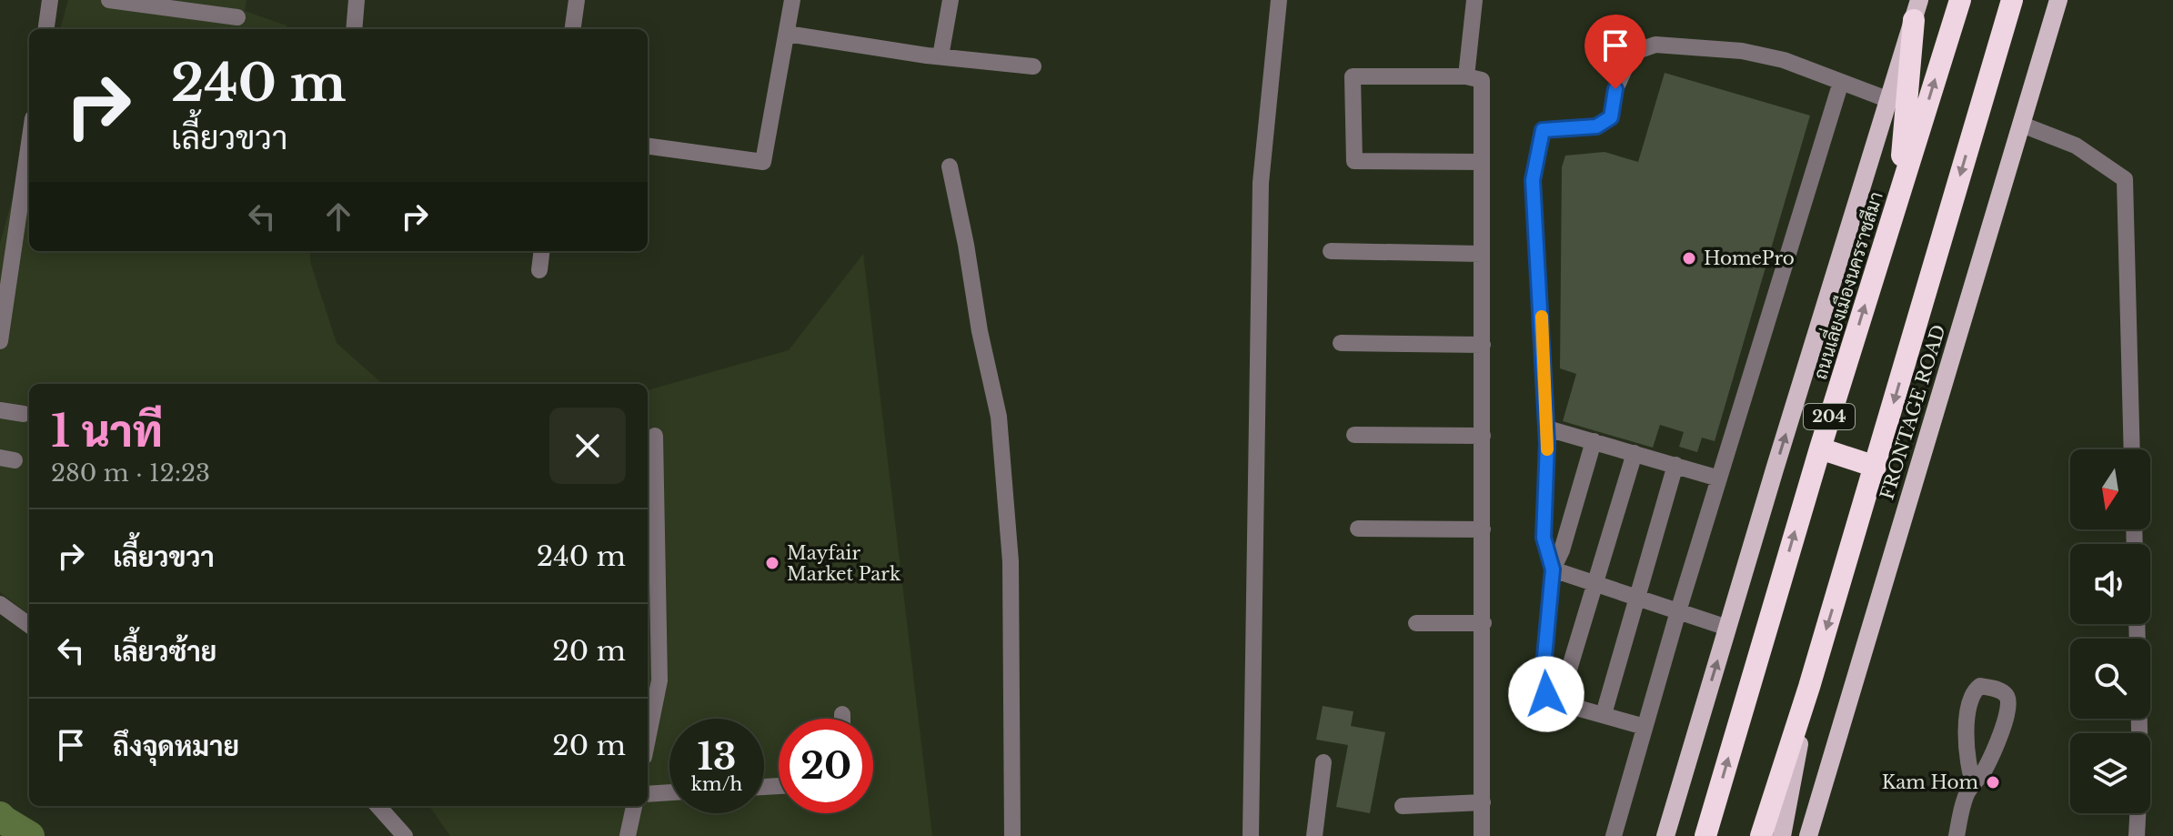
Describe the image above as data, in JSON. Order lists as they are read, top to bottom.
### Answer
{
  "streets": {
    "highway": ["ถนนเลี่ยงเมืองนครราชสีมา", "204"],
    "main road": ["FRONTAGE ROAD"]
  },
  "places": ["HomePro", "Mayfair Market Park", "Kam Hom"],
  "north": "bottom",
  "page": {
    "turn": ["240 m", "เลี้ยวขวา"],
    "heading": ["1 นาที", "280 m · 12:23"],
    "list": [
      {
        "name": "เลี้ยวขวา",
        "value": "240 m"
      },
      {
        "name": "เลี้ยวซ้าย",
        "value": "20 m"
      },
      {
        "name": "ถึงจุดหมาย",
        "value": "20 m"
      }
    ],
    "speed": "13 km/h",
    "limit": "20"
  }
}
